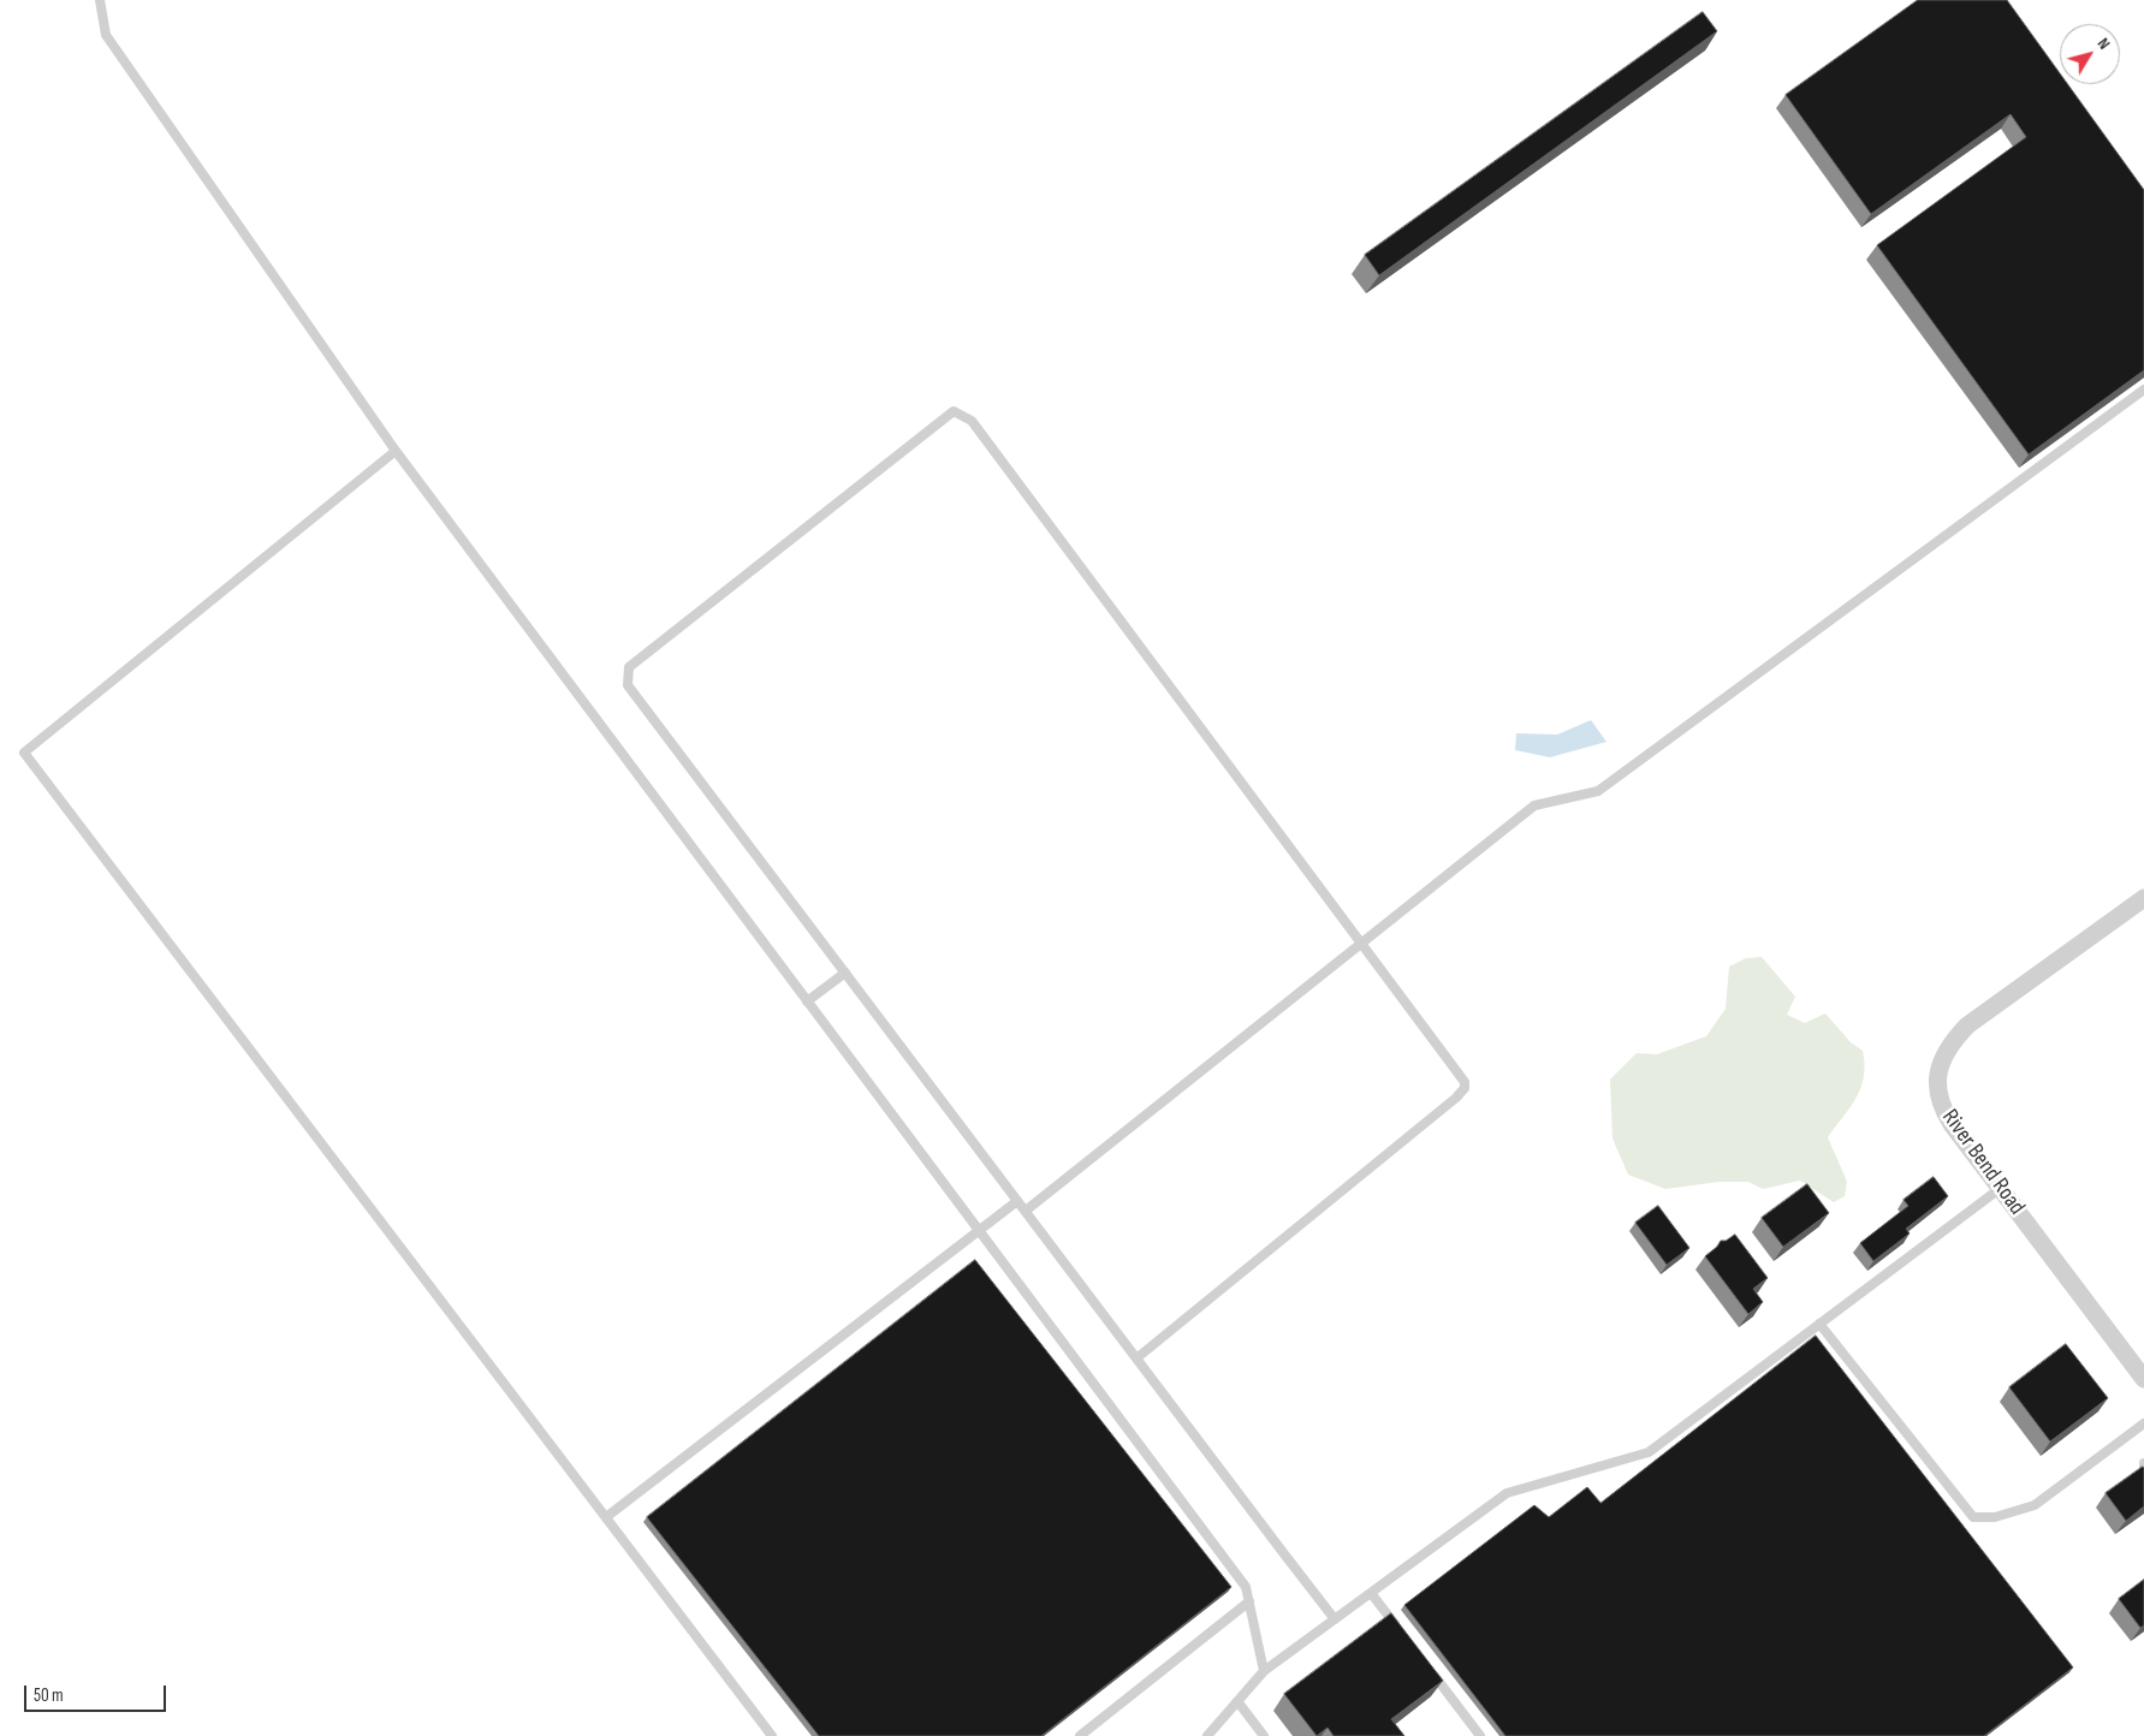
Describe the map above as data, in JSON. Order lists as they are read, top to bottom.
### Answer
{
  "streets": {
    "street": ["River Bend Road"]
  },
  "scale_bar": "50 m",
  "north": "top right"
}
